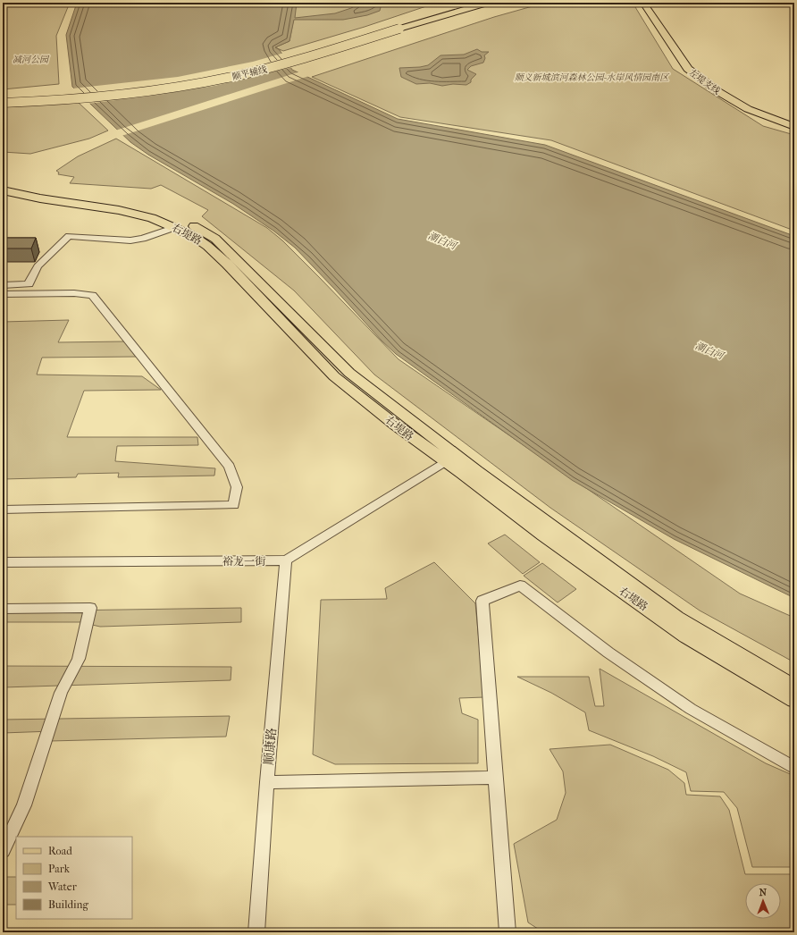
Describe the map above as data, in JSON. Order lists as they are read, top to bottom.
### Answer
{
  "streets": {
    "main road": ["顺平辅线", "左堤支线", "右堤路"],
    "street": ["裕龙一街", "顺康路"]
  },
  "crossings": [
    ["裕龙一街", "顺康路"]
  ],
  "water": ["潮白河"],
  "parks": ["减河公园", "顺义新城滨河森林公园-水岸风情园南区"],
  "legend": [
    "Road",
    "Park",
    "Water",
    "Building"
  ],
  "north": "top"
}
